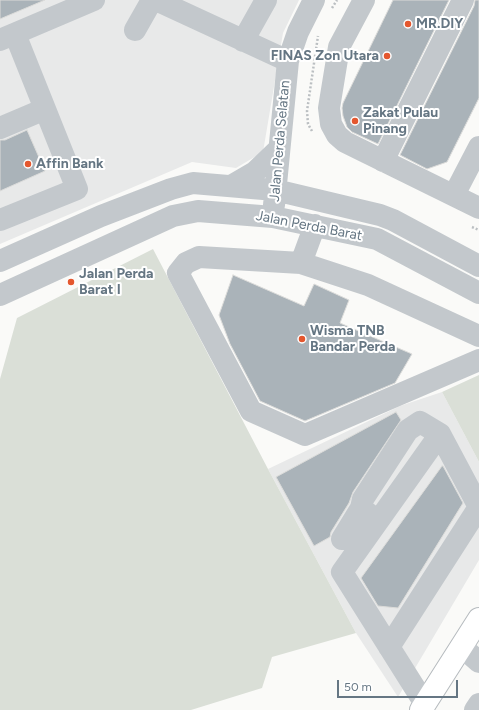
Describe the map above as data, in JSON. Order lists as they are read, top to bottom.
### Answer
{
  "streets": {
    "street": ["Jalan Perda Selatan", "Jalan Perda Barat"]
  },
  "crossings": [
    ["Jalan Perda Selatan", "Jalan Perda Barat"]
  ],
  "places": [
    "MR.DIY",
    "FINAS Zon Utara",
    "Zakat Pulau Pinang",
    "Affin Bank",
    "Jalan Perda Barat I",
    "Wisma TNB Bandar Perda"
  ],
  "scale_bar": "50 m"
}
